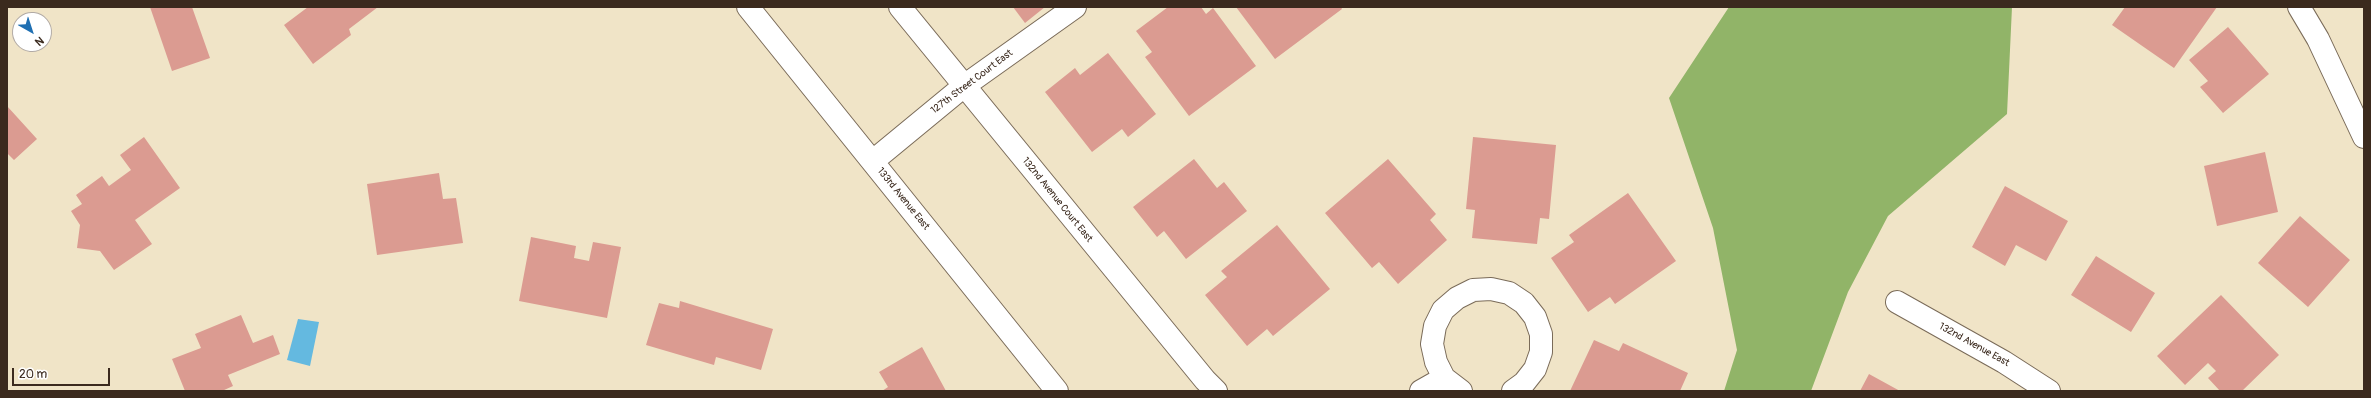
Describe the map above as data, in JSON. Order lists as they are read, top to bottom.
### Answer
{
  "streets": {
    "street": [
      "127th Street Court East",
      "133rd Avenue East",
      "132nd Avenue Court East",
      "132nd Avenue East"
    ]
  },
  "crossings": [
    ["127th Street Court East", "133rd Avenue East"],
    ["127th Street Court East", "132nd Avenue Court East"]
  ],
  "scale_bar": "20 m",
  "north": "bottom right"
}
